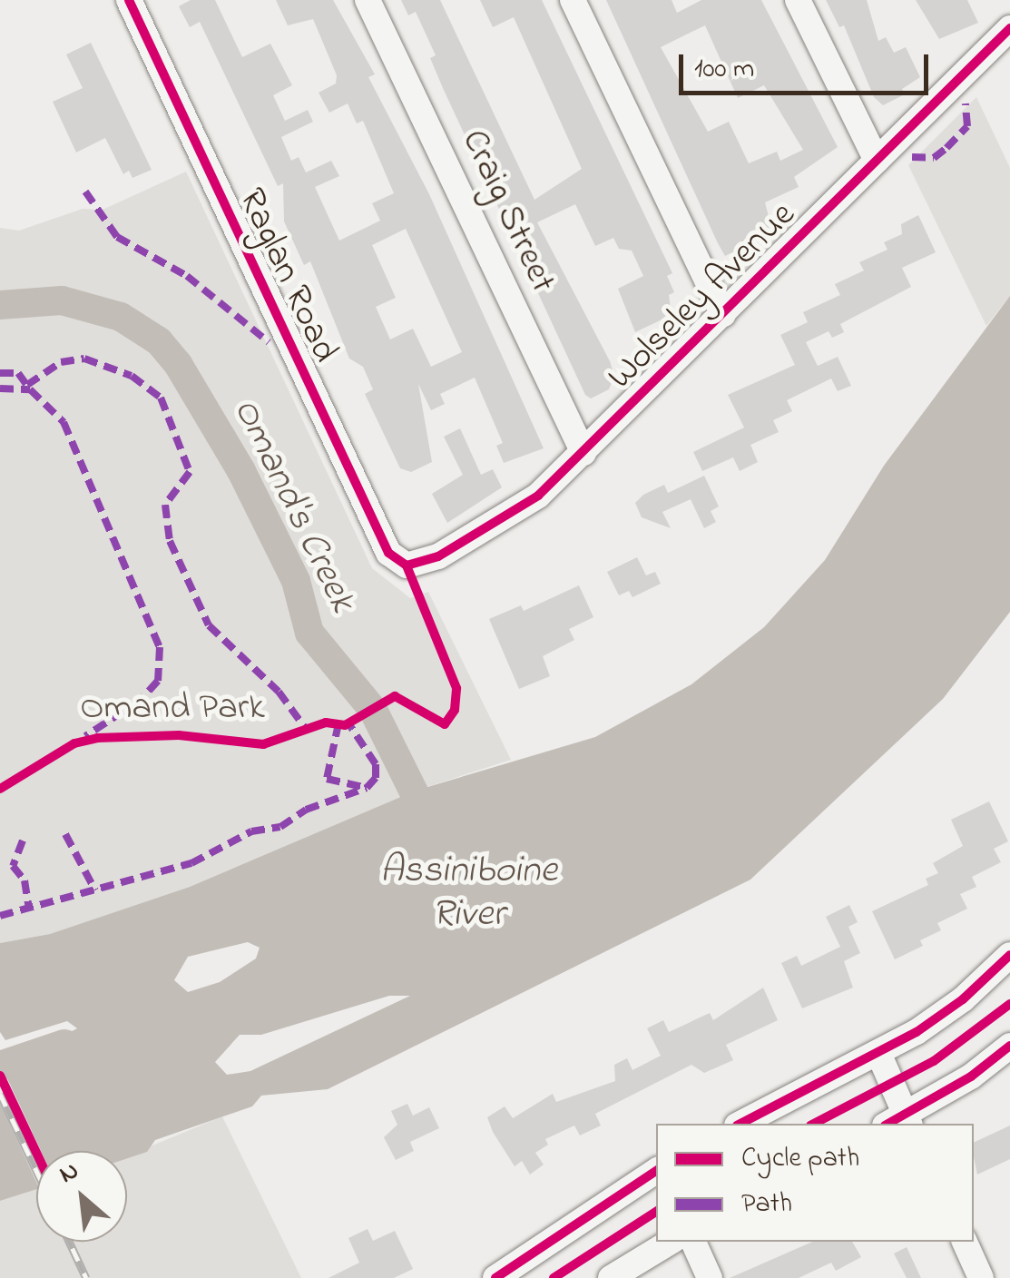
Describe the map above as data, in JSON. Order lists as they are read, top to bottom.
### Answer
{
  "streets": {
    "street": ["Craig Street", "Raglan Road", "Wolseley Avenue"]
  },
  "crossings": [
    ["Craig Street", "Wolseley Avenue"],
    ["Raglan Road", "Wolseley Avenue"]
  ],
  "water": ["Omand's Creek", "Assiniboine River"],
  "parks": ["Omand Park"],
  "legend": ["Cycle path", "Path"],
  "scale_bar": "100 m",
  "north": "top left"
}
